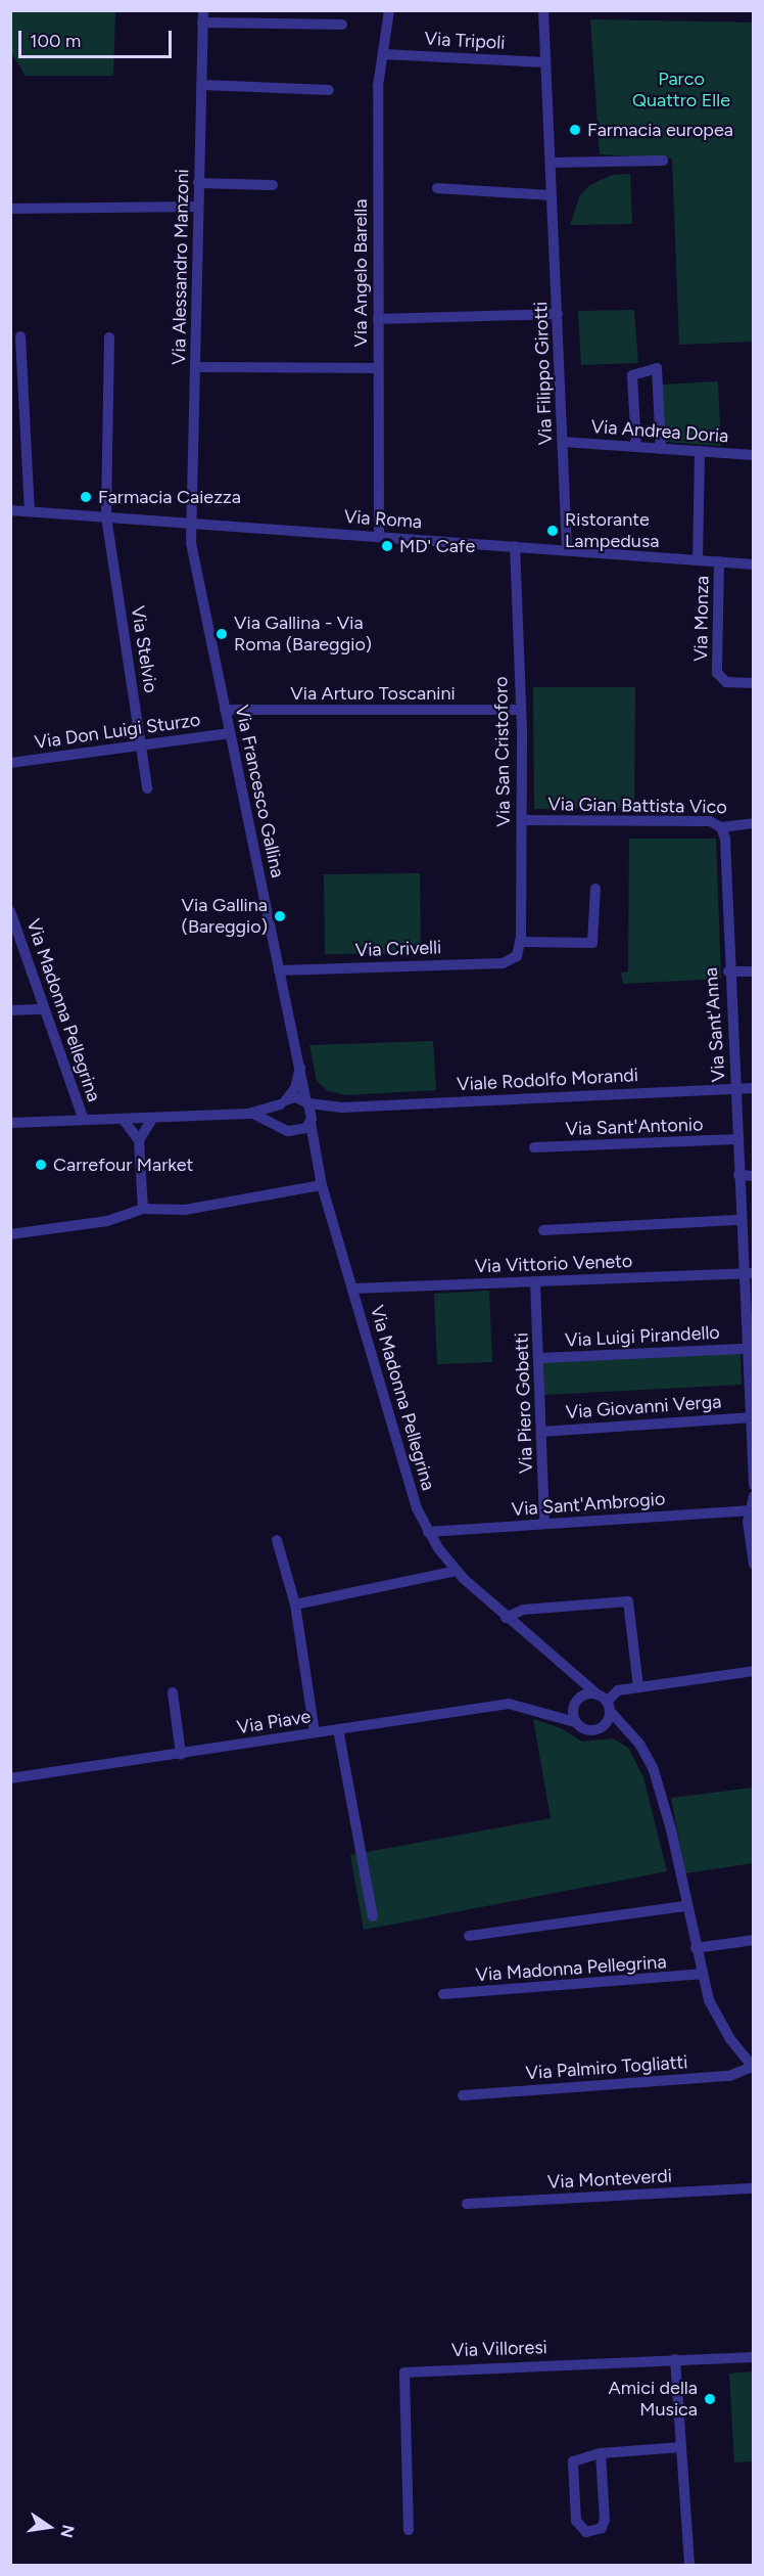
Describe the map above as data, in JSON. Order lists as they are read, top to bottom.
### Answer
{
  "streets": {
    "street": [
      "Via Tripoli",
      "Via Alessandro Manzoni",
      "Via Angelo Barella",
      "Via Filippo Girotti",
      "Via Andrea Doria",
      "Via Roma",
      "Via Monza",
      "Via Stelvio",
      "Via Arturo Toscanini",
      "Via Don Luigi Sturzo",
      "Via San Cristoforo",
      "Via Francesco Gallina",
      "Via Gian Battista Vico",
      "Via Crivelli",
      "Via Madonna Pellegrina",
      "Via Sant'Anna",
      "Viale Rodolfo Morandi",
      "Via Sant'Antonio",
      "Via Vittorio Veneto",
      "Via Luigi Pirandello",
      "Via Piero Gobetti",
      "Via Giovanni Verga",
      "Via Sant'Ambrogio",
      "Via Piave",
      "Via Palmiro Togliatti",
      "Via Monteverdi",
      "Via Villoresi"
    ]
  },
  "crossings": [
    ["Via Tripoli", "Via Angelo Barella"],
    ["Via Tripoli", "Via Filippo Girotti"],
    ["Via Alessandro Manzoni", "Via Roma"],
    ["Via Alessandro Manzoni", "Via Francesco Gallina"],
    ["Via Angelo Barella", "Via Roma"],
    ["Via Filippo Girotti", "Via Andrea Doria"],
    ["Via Filippo Girotti", "Via Roma"],
    ["Via Roma", "Via Monza"],
    ["Via Roma", "Via Stelvio"],
    ["Via Roma", "Via San Cristoforo"],
    ["Via Roma", "Via Francesco Gallina"],
    ["Via Stelvio", "Via Don Luigi Sturzo"],
    ["Via Arturo Toscanini", "Via San Cristoforo"],
    ["Via Arturo Toscanini", "Via Francesco Gallina"],
    ["Via Don Luigi Sturzo", "Via Francesco Gallina"],
    ["Via San Cristoforo", "Via Gian Battista Vico"],
    ["Via San Cristoforo", "Via Crivelli"],
    ["Via Francesco Gallina", "Via Crivelli"],
    ["Via Francesco Gallina", "Via Madonna Pellegrina"],
    ["Via Francesco Gallina", "Viale Rodolfo Morandi"],
    ["Via Gian Battista Vico", "Via Sant'Anna"],
    ["Via Madonna Pellegrina", "Viale Rodolfo Morandi"],
    ["Via Madonna Pellegrina", "Via Vittorio Veneto"],
    ["Via Madonna Pellegrina", "Via Sant'Ambrogio"],
    ["Via Madonna Pellegrina", "Via Piave"],
    ["Via Madonna Pellegrina", "Via Palmiro Togliatti"],
    ["Via Sant'Anna", "Viale Rodolfo Morandi"],
    ["Via Sant'Anna", "Via Sant'Antonio"],
    ["Via Sant'Anna", "Via Vittorio Veneto"],
    ["Via Sant'Anna", "Via Luigi Pirandello"],
    ["Via Sant'Anna", "Via Giovanni Verga"],
    ["Via Vittorio Veneto", "Via Piero Gobetti"],
    ["Via Luigi Pirandello", "Via Piero Gobetti"],
    ["Via Piero Gobetti", "Via Giovanni Verga"],
    ["Via Piero Gobetti", "Via Sant'Ambrogio"]
  ],
  "parks": ["Parco Quattro Elle"],
  "places": [
    "Farmacia europea",
    "Farmacia Caiezza",
    "Ristorante Lampedusa",
    "MD' Cafe",
    "Via Gallina - Via Roma (Bareggio)",
    "Via Gallina (Bareggio)",
    "Carrefour Market",
    "Amici della Musica"
  ],
  "scale_bar": "100 m",
  "north": "right"
}
